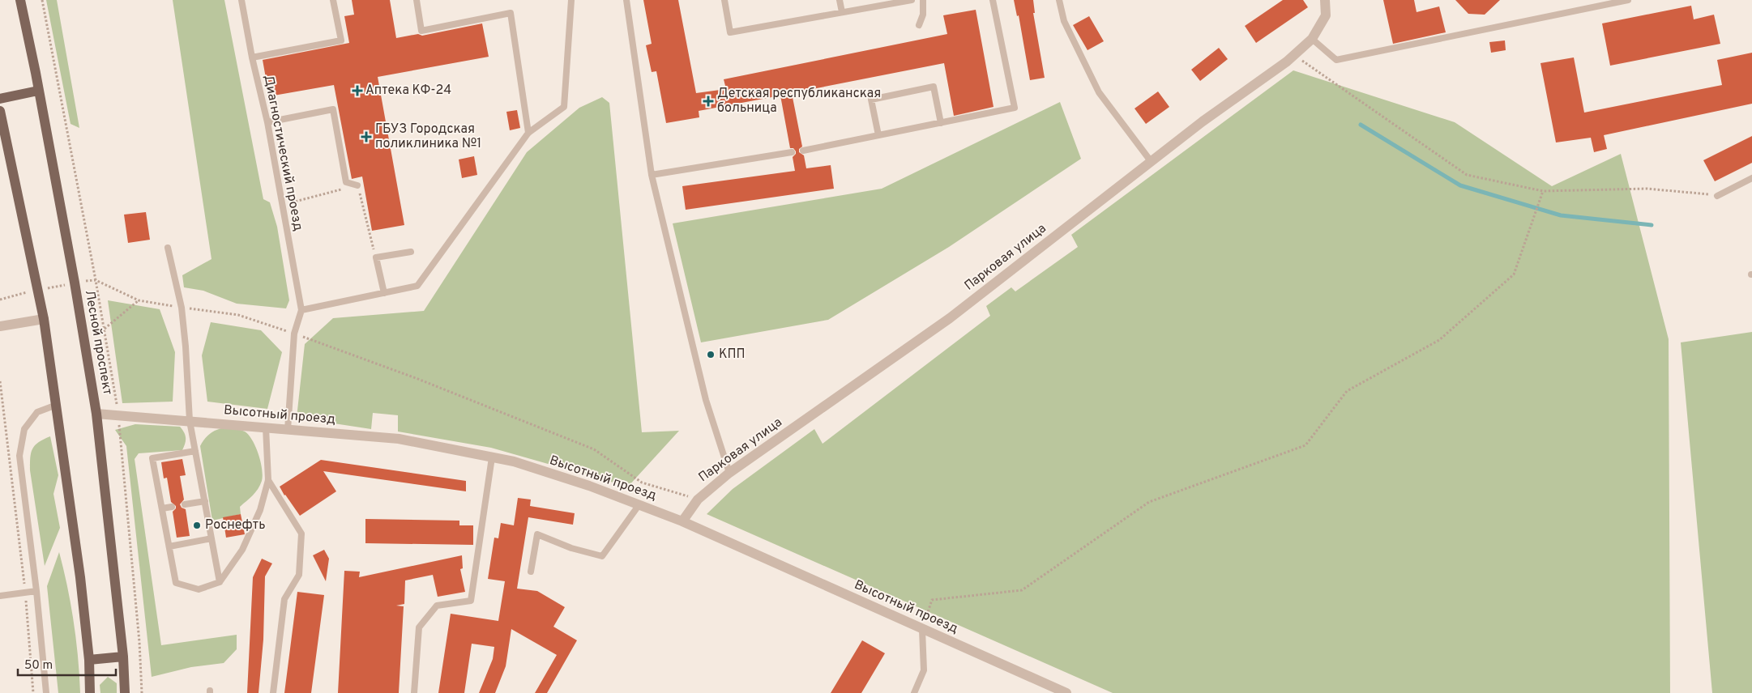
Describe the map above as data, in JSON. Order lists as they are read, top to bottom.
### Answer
{
  "streets": {
    "main road": ["Лесной проспект"],
    "street": ["Парковая улица", "Высотный проезд"],
    "lane": ["Диагностический проезд"]
  },
  "crossings": [
    ["Парковая улица", "Высотный проезд"],
    ["Лесной проспект", "Высотный проезд"]
  ],
  "places": {
    "health": ["Аптека КФ-24", "Детская республиканская больница", "ГБУЗ Городская поликлиника №1"],
    "other": ["КПП", "Роснефть"]
  },
  "scale_bar": "50 m"
}
